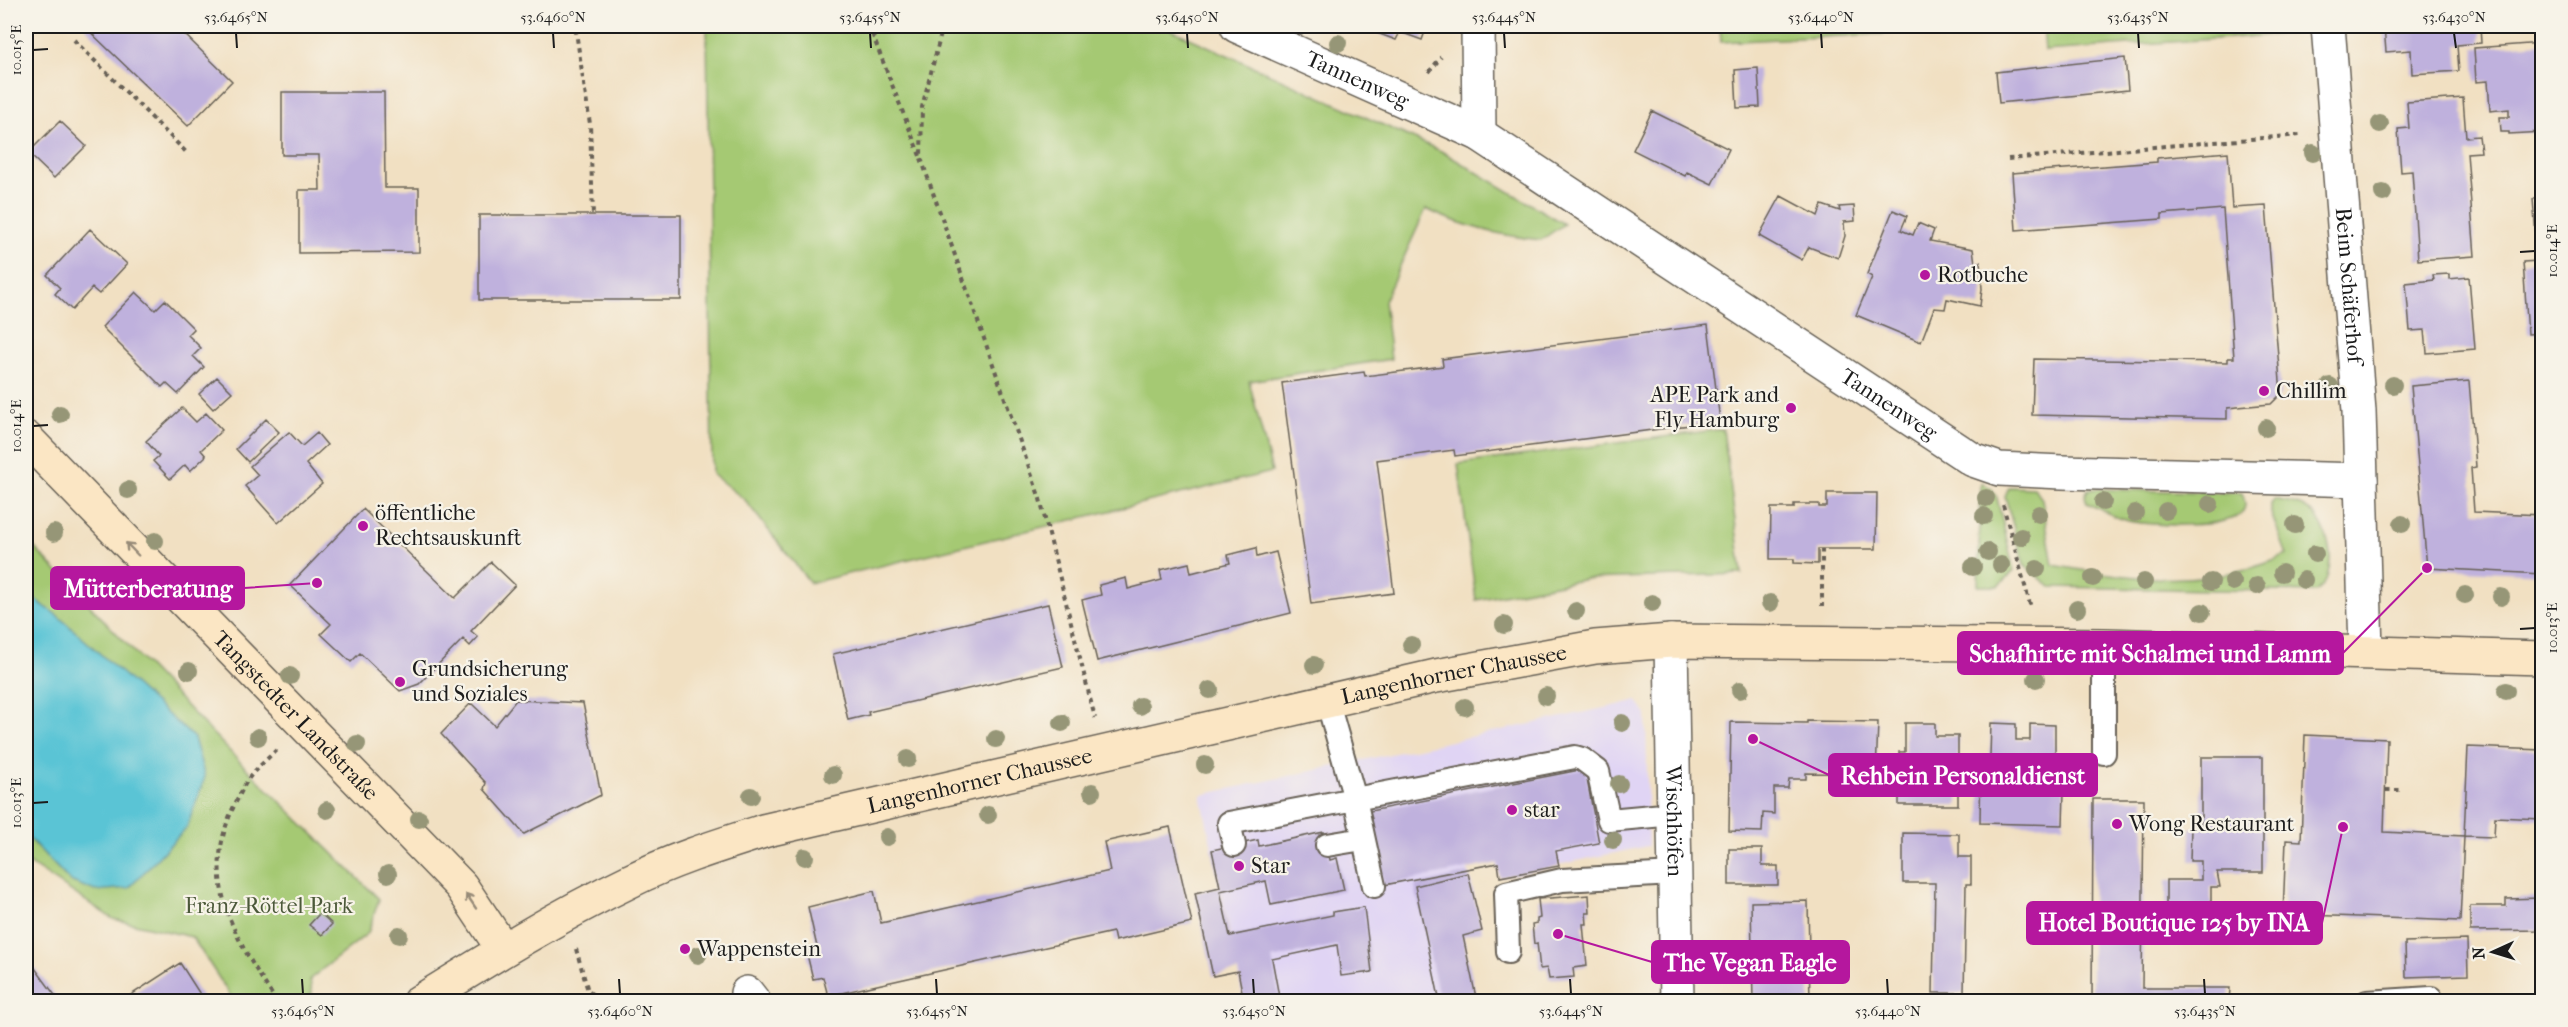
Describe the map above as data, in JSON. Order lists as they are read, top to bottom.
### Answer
{
  "streets": {
    "main road": ["Langenhorner Chaussee", "Tangstedter Landstraße"],
    "street": ["Tannenweg", "Beim Schäferhof", "Wischhöfen"]
  },
  "crossings": [
    ["Tannenweg", "Beim Schäferhof"],
    ["Beim Schäferhof", "Langenhorner Chaussee"],
    ["Langenhorner Chaussee", "Tangstedter Landstraße"],
    ["Langenhorner Chaussee", "Wischhöfen"]
  ],
  "one_way": ["Tangstedter Landstraße"],
  "parks": ["Franz-Röttel-Park"],
  "places": [
    "Rotbuche",
    "Chillim",
    "APE Park and Fly Hamburg",
    "öffentliche Rechtsauskunft",
    "Schafhirte mit Schalmei und Lamm",
    "Mütterberatung",
    "Grundsicherung und Soziales",
    "Rehbein Personaldienst",
    "star",
    "Wong Restaurant",
    "Hotel Boutique 125 by INA",
    "Star",
    "The Vegan Eagle",
    "Wappenstein"
  ],
  "north": "left",
  "coordinates": [
    "53.6465°N",
    "53.6460°N",
    "53.6455°N",
    "53.6450°N",
    "53.6445°N",
    "53.6440°N",
    "53.6435°N",
    "53.6430°N",
    "10.015°E",
    "10.014°E",
    "10.013°E"
  ]
}
